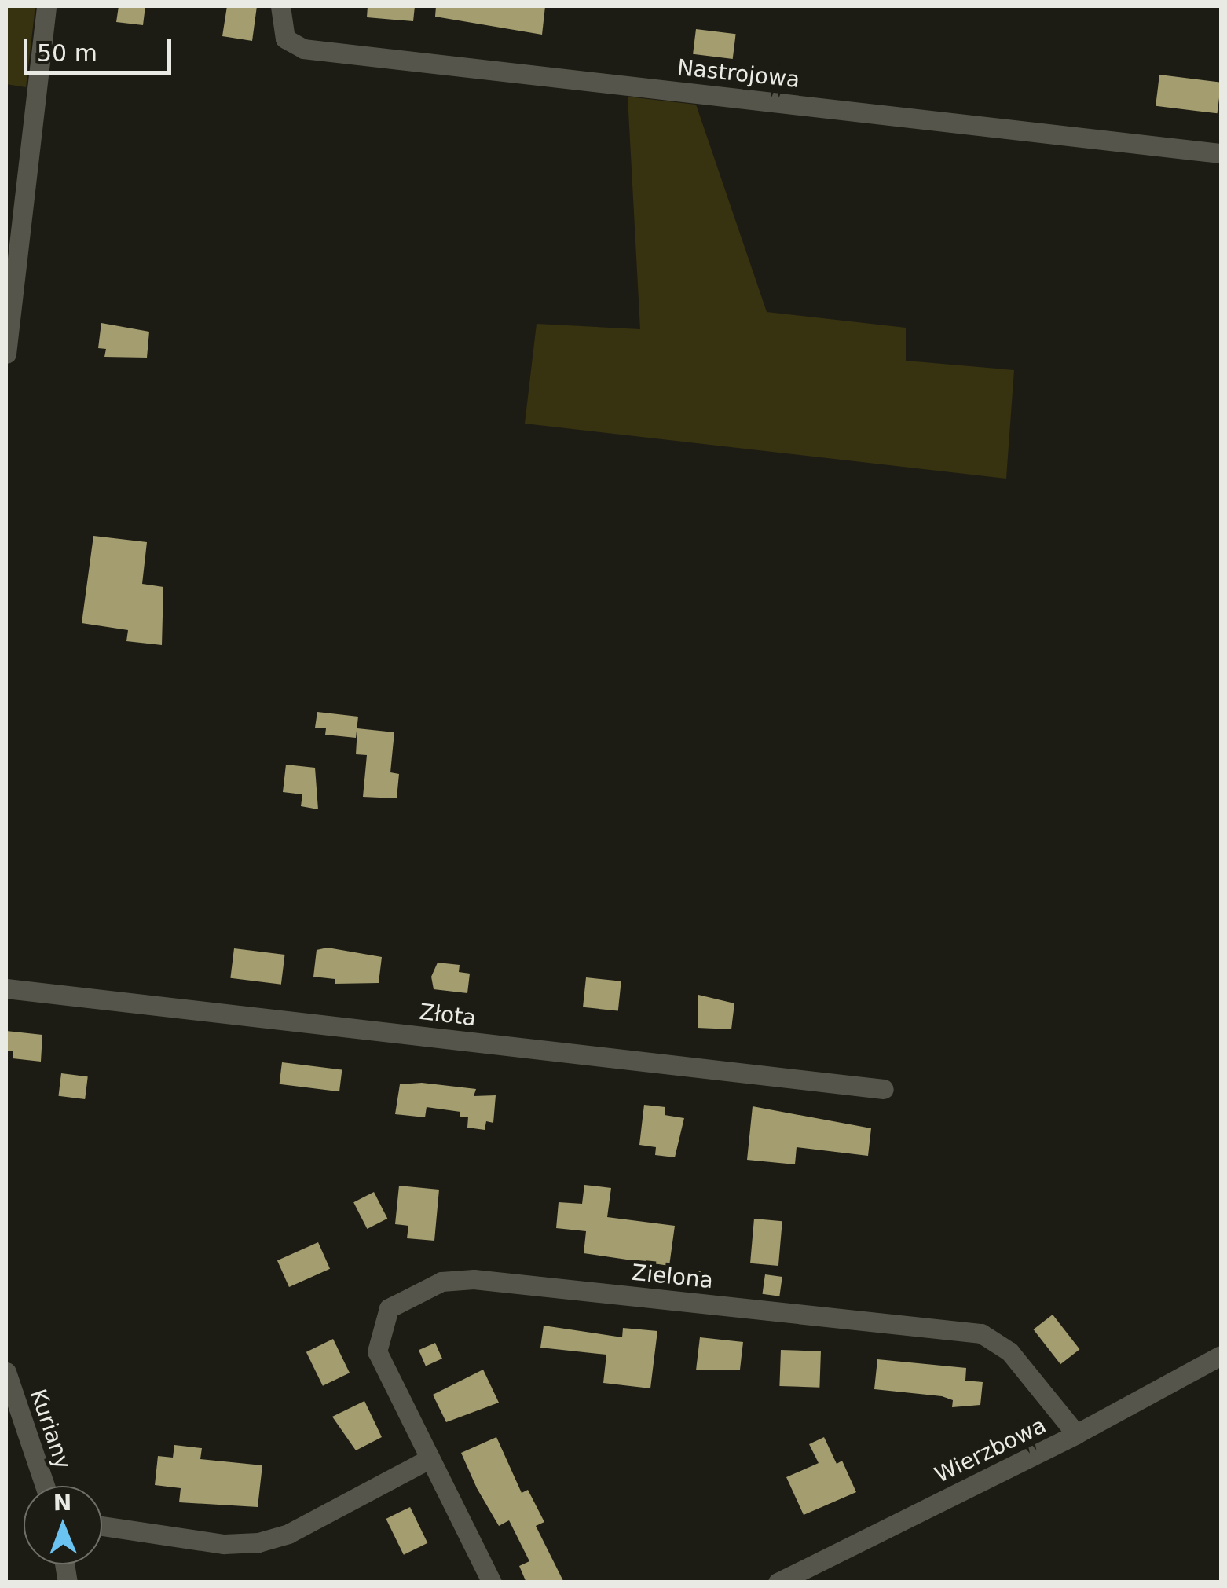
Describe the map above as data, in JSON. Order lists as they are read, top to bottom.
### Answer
{
  "streets": {
    "street": [
      "Nastrojowa",
      "Złota",
      "Zielona",
      "Kuriany",
      "Wierzbowa"
    ]
  },
  "crossings": [
    ["Zielona", "Wierzbowa"]
  ],
  "scale_bar": "50 m",
  "north": "top"
}
